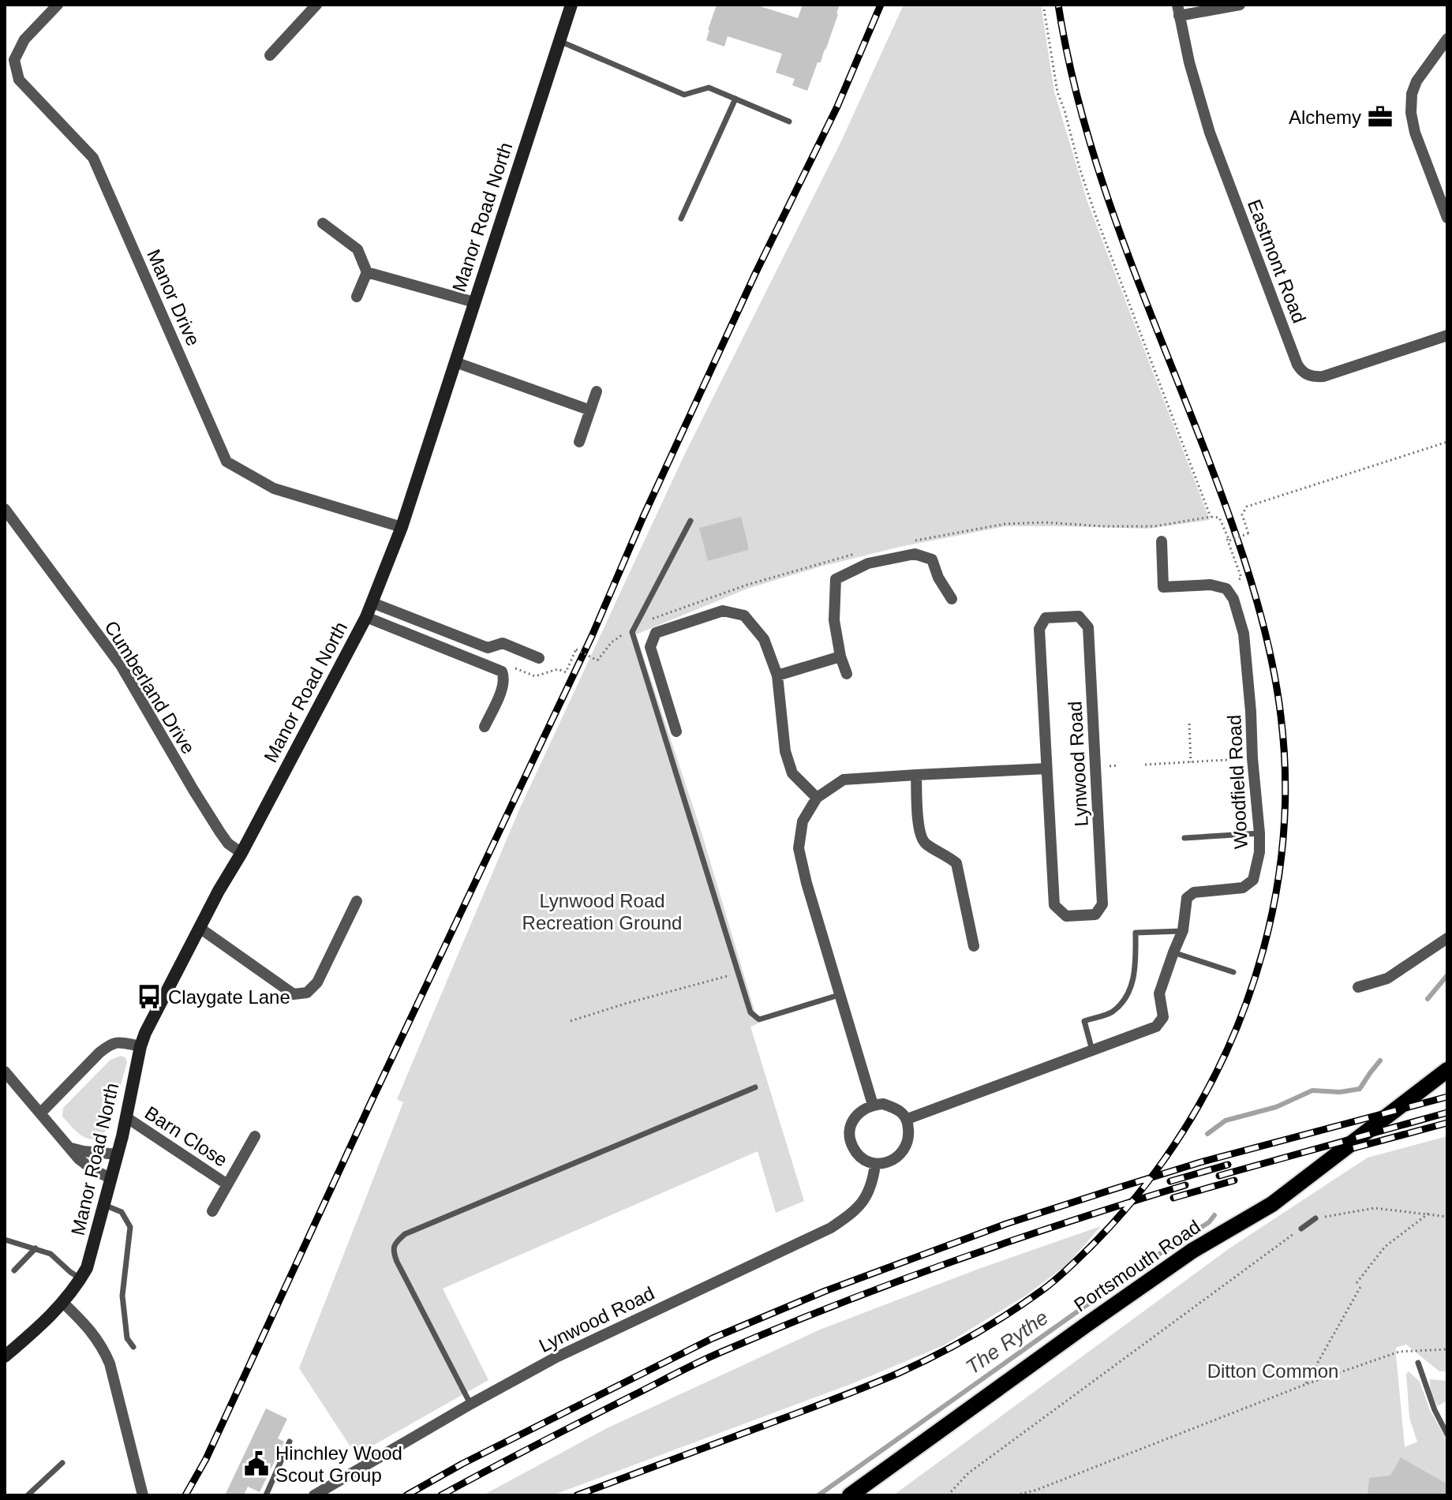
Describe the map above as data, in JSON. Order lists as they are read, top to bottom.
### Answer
{
  "streets": {
    "main road": ["Portsmouth Road"],
    "street": [
      "Manor Road North",
      "Eastmont Road",
      "Manor Drive",
      "Cumberland Drive",
      "Lynwood Road",
      "Woodfield Road",
      "Barn Close"
    ]
  },
  "crossings": [
    ["Manor Road North", "Manor Drive"],
    ["Manor Road North", "Cumberland Drive"],
    ["Manor Road North", "Barn Close"],
    ["Lynwood Road", "Woodfield Road"]
  ],
  "water": ["The Rythe"],
  "parks": ["Lynwood Road Recreation Ground", "Ditton Common"],
  "places": {
    "office": ["Alchemy"],
    "bus stop": ["Claygate Lane"],
    "public building": ["Hinchley Wood Scout Group"]
  }
}
